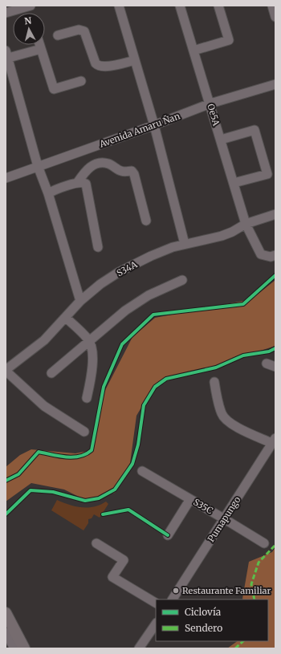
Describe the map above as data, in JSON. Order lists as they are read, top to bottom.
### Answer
{
  "streets": {
    "street": [
      "Oe5A",
      "Avenida Amaru Ñan",
      "S34A",
      "S35C",
      "Pumapungo"
    ]
  },
  "crossings": [
    ["Oe5A", "Avenida Amaru Ñan"],
    ["Oe5A", "S34A"],
    ["S35C", "Pumapungo"]
  ],
  "places": ["Restaurante Familiar"],
  "legend": ["Ciclovía", "Sendero"],
  "north": "top"
}
